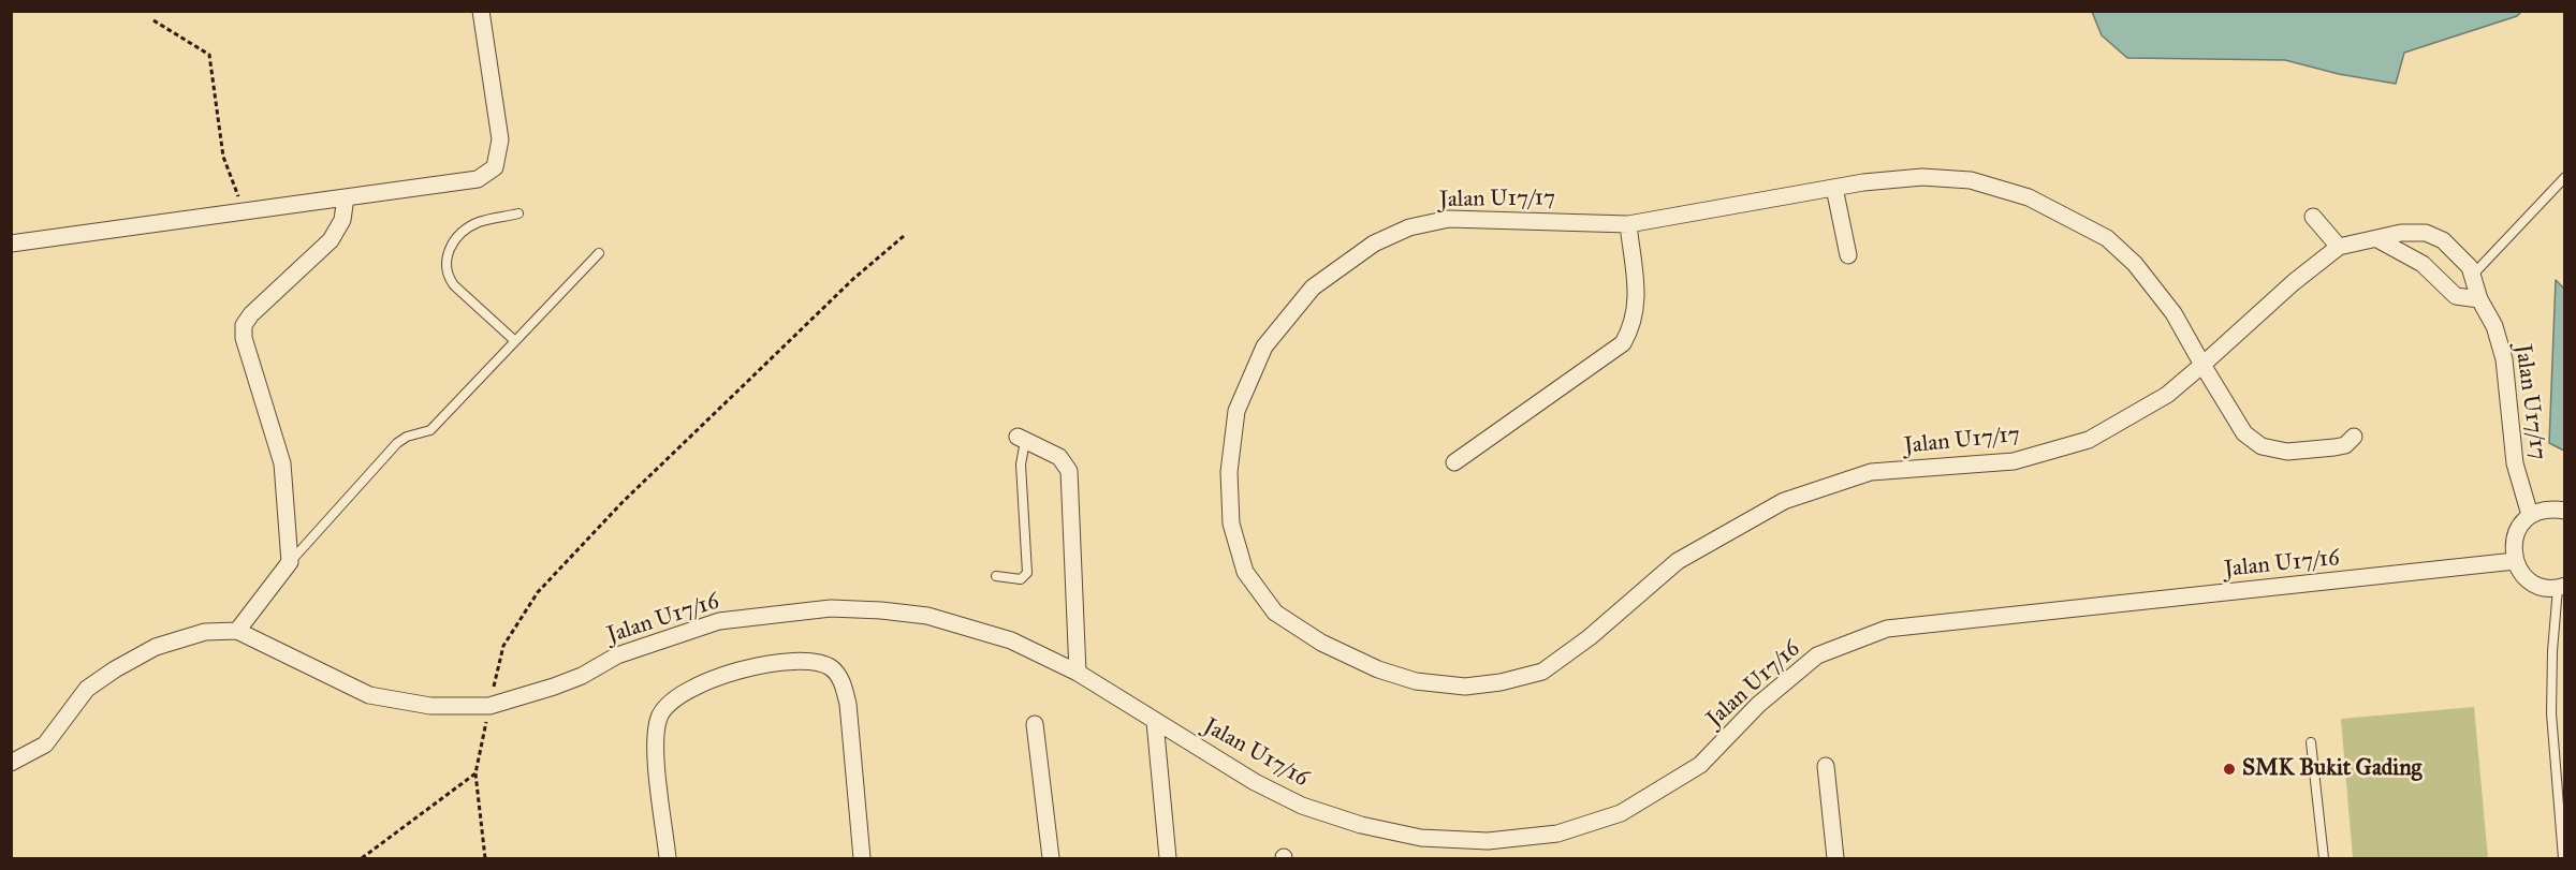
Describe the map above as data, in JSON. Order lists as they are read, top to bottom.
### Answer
{
  "streets": {
    "street": ["Jalan U17/17", "Jalan U17/16"]
  },
  "places": ["SMK Bukit Gading"]
}
